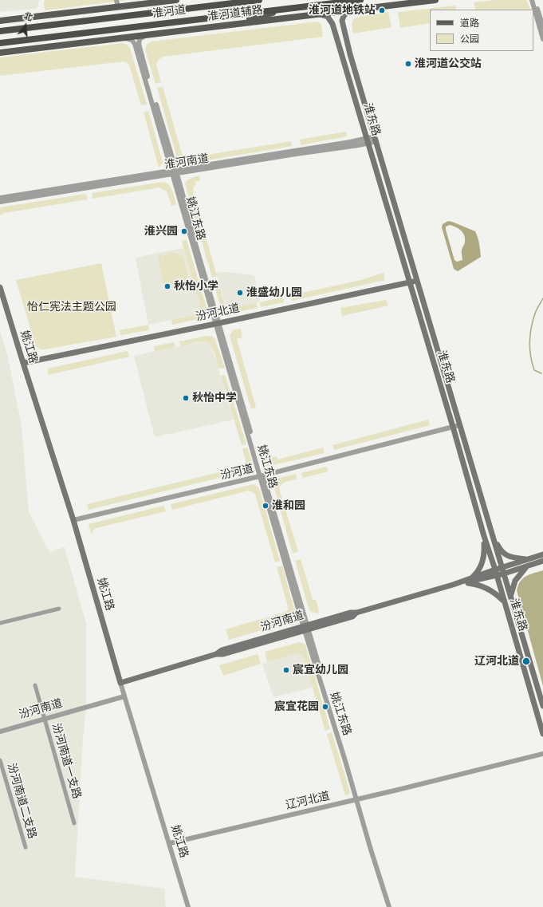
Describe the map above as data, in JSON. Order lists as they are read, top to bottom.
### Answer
{
  "streets": {
    "highway": ["淮河道"],
    "main road": [
      "淮河道辅路",
      "淮东路",
      "汾河北道",
      "姚江路",
      "汾河南道"
    ],
    "street": [
      "淮河南道",
      "姚江东路",
      "汾河道",
      "汾河南道一支路",
      "汾河南道二支路",
      "辽河北道"
    ]
  },
  "crossings": [
    ["淮河道辅路", "淮东路"],
    ["淮河道辅路", "姚江东路"],
    ["淮东路", "淮河南道"],
    ["淮东路", "汾河北道"],
    ["淮东路", "汾河道"],
    ["淮东路", "汾河南道"],
    ["淮河南道", "姚江东路"],
    ["姚江东路", "汾河北道"],
    ["姚江东路", "汾河道"],
    ["姚江东路", "汾河南道"],
    ["姚江东路", "辽河北道"],
    ["汾河北道", "姚江路"],
    ["姚江路", "汾河道"],
    ["姚江路", "汾河南道"],
    ["姚江路", "辽河北道"],
    ["汾河南道", "汾河南道一支路"]
  ],
  "parks": ["怡仁宪法主题公园"],
  "places": [
    "淮河道地铁站",
    "淮河道公交站",
    "淮兴园",
    "秋怡小学",
    "淮盛幼儿园",
    "秋怡中学",
    "淮和园",
    "辽河北道",
    "宸宜幼儿园",
    "宸宜花园"
  ],
  "legend": ["道路", "公园"],
  "north": "top"
}
